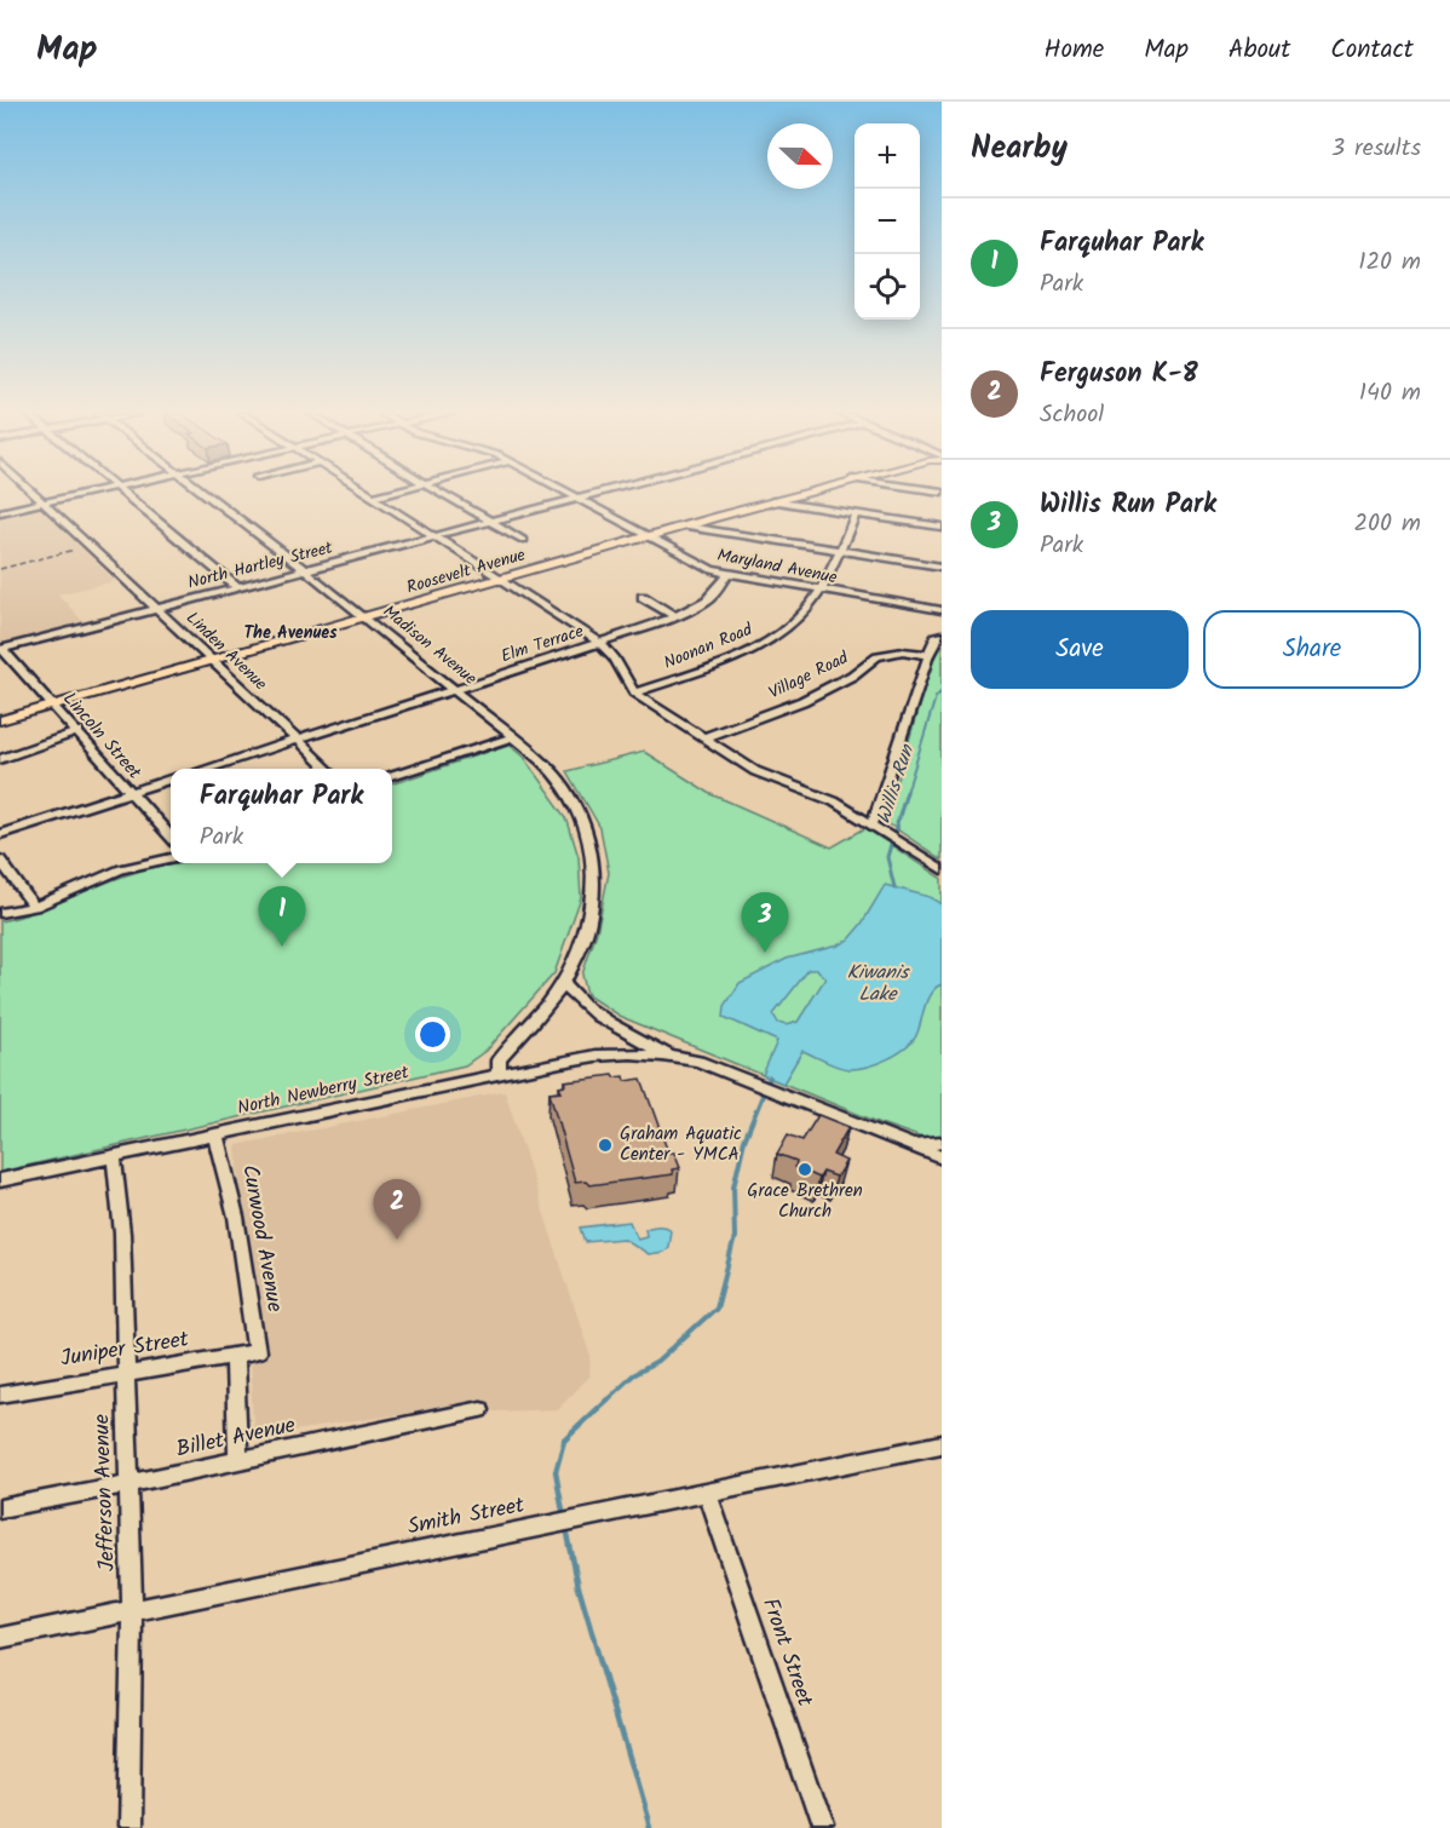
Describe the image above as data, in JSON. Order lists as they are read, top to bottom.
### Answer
{
  "streets": {
    "main road": ["Roosevelt Avenue"],
    "street": [
      "North Hartley Street",
      "Maryland Avenue",
      "Elm Terrace",
      "Madison Avenue",
      "Noonan Road",
      "Linden Avenue",
      "Village Road",
      "Lincoln Street",
      "North Newberry Street",
      "Curwood Avenue",
      "Juniper Street",
      "Billet Avenue",
      "Jefferson Avenue",
      "Smith Street",
      "Front Street"
    ]
  },
  "crossings": [
    ["North Hartley Street", "Maryland Avenue"],
    ["North Hartley Street", "Madison Avenue"],
    ["North Hartley Street", "Linden Avenue"],
    ["North Hartley Street", "Lincoln Street"],
    ["Maryland Avenue", "Roosevelt Avenue"],
    ["Maryland Avenue", "Elm Terrace"],
    ["Maryland Avenue", "Noonan Road"],
    ["Roosevelt Avenue", "Madison Avenue"],
    ["Roosevelt Avenue", "Linden Avenue"],
    ["Roosevelt Avenue", "Lincoln Street"],
    ["Elm Terrace", "Madison Avenue"],
    ["Elm Terrace", "Linden Avenue"],
    ["Madison Avenue", "North Newberry Street"],
    ["North Newberry Street", "Curwood Avenue"],
    ["North Newberry Street", "Jefferson Avenue"],
    ["Curwood Avenue", "Juniper Street"],
    ["Juniper Street", "Jefferson Avenue"],
    ["Billet Avenue", "Jefferson Avenue"],
    ["Jefferson Avenue", "Smith Street"],
    ["Smith Street", "Front Street"]
  ],
  "districts": ["The Avenues"],
  "water": ["Willis Run", "Kiwanis Lake"],
  "places": ["Graham Aquatic Center - YMCA", "Grace Brethren Church"],
  "north": "right",
  "page": {
    "header": "Map",
    "nav": [
      "Home",
      "Map",
      "About",
      "Contact"
    ],
    "heading": ["Nearby", "3 results"],
    "map_buttons": ["+", "−"],
    "list": [
      {
        "mark": "1",
        "name": "Farquhar Park",
        "note": "Park",
        "value": "120 m"
      },
      {
        "mark": "2",
        "name": "Ferguson K-8",
        "note": "School",
        "value": "140 m"
      },
      {
        "mark": "3",
        "name": "Willis Run Park",
        "note": "Park",
        "value": "200 m"
      }
    ],
    "buttons": ["Save", "Share"],
    "popup": ["Farquhar Park", "Park"],
    "pins": ["1", "3", "2"]
  }
}
